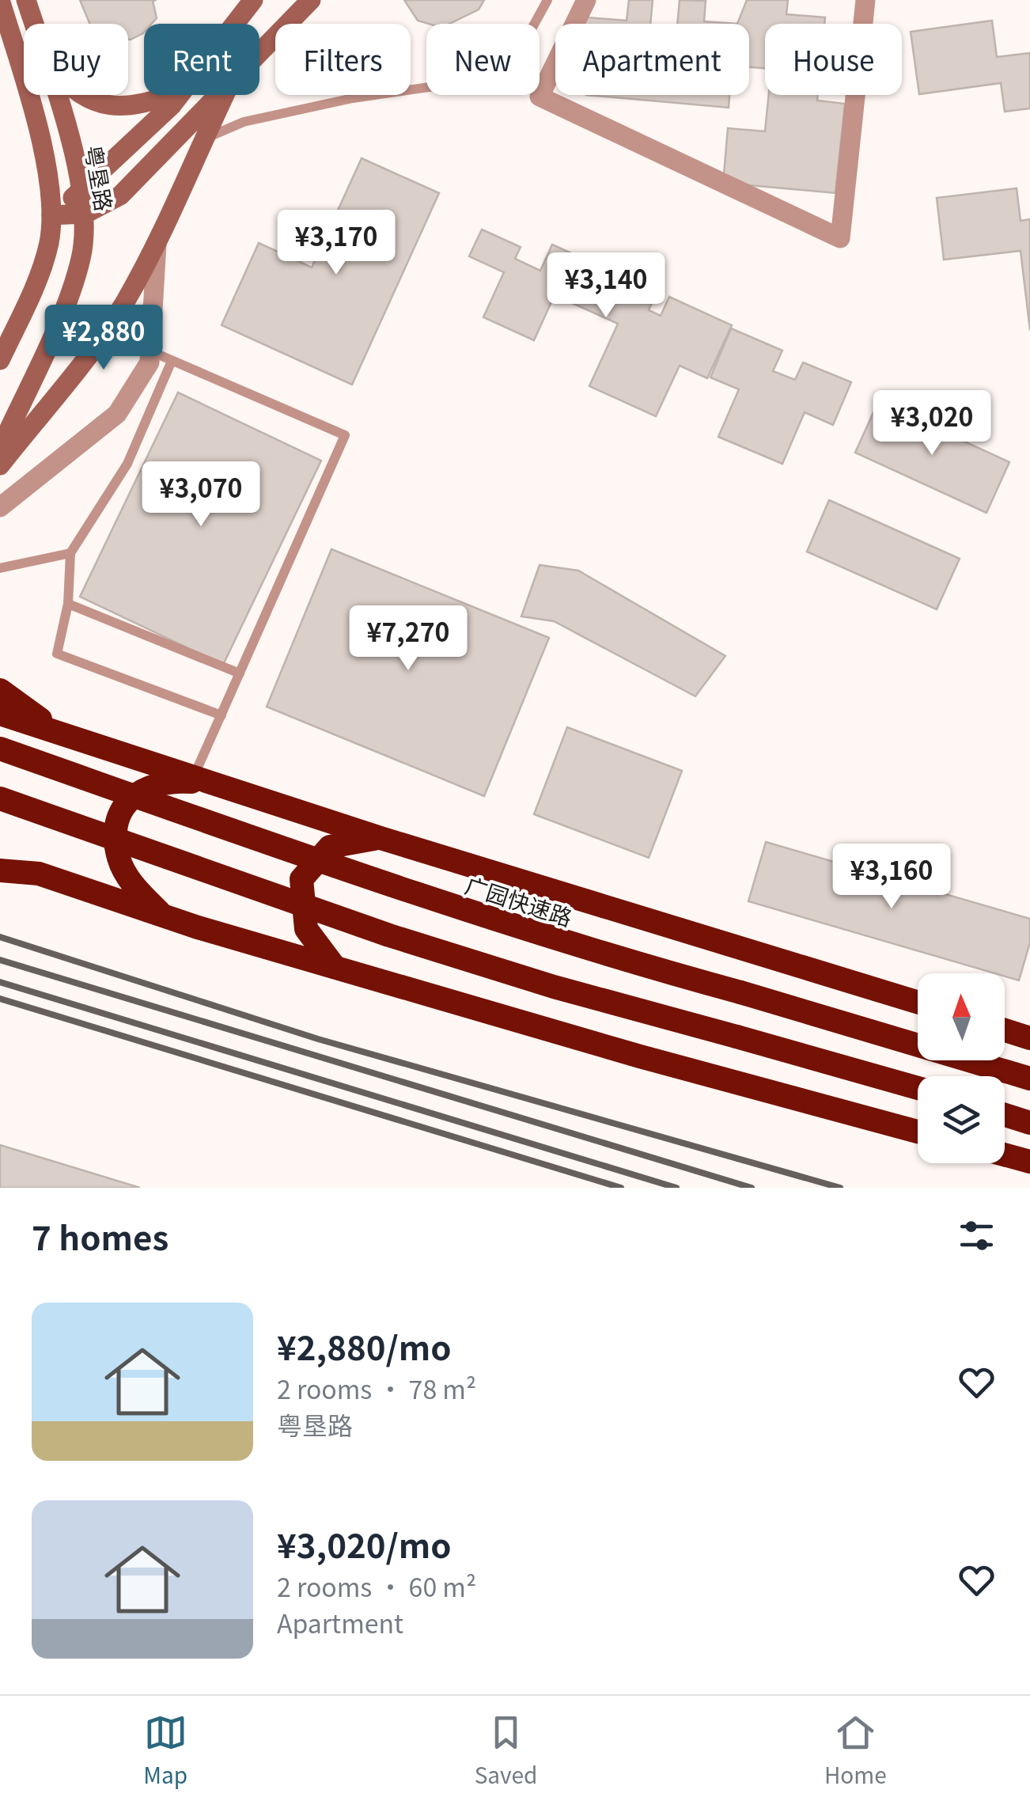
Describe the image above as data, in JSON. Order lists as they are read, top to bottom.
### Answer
{
  "streets": {
    "highway": ["广园快速路"],
    "street": ["粤垦路"]
  },
  "north": "top",
  "page": {
    "chip": [
      "Buy",
      "Rent",
      "Filters",
      "New",
      "Apartment",
      "House"
    ],
    "price": [
      "¥3,170",
      "¥3,140",
      "¥2,880",
      "¥3,020",
      "¥3,070",
      "¥7,270",
      "¥3,160"
    ],
    "heading": "7 homes",
    "list": [
      {
        "name": "¥2,880/mo",
        "note": "2 rooms · 78 m² · 粤垦路"
      },
      {
        "name": "¥3,020/mo",
        "note": "2 rooms · 60 m² · Apartment"
      }
    ],
    "tabs": ["Map", "Saved", "Home"]
  }
}
